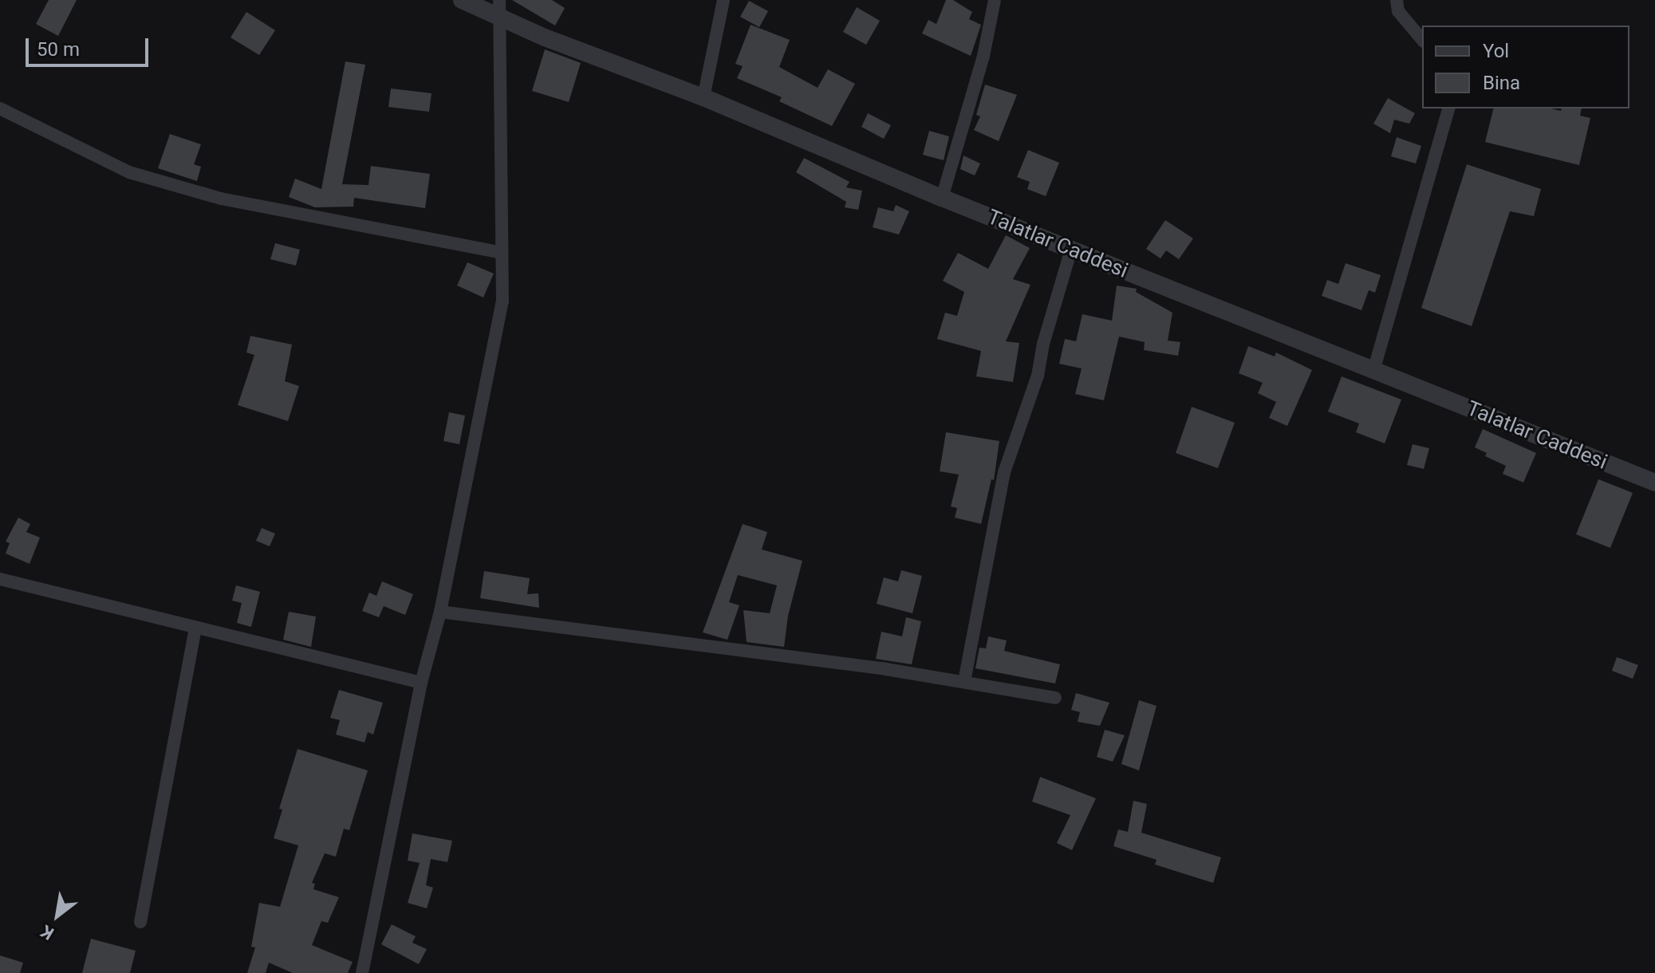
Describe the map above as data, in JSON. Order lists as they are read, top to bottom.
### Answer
{
  "streets": {
    "street": ["Talatlar Caddesi"]
  },
  "legend": ["Yol", "Bina"],
  "scale_bar": "50 m",
  "north": "bottom left"
}
